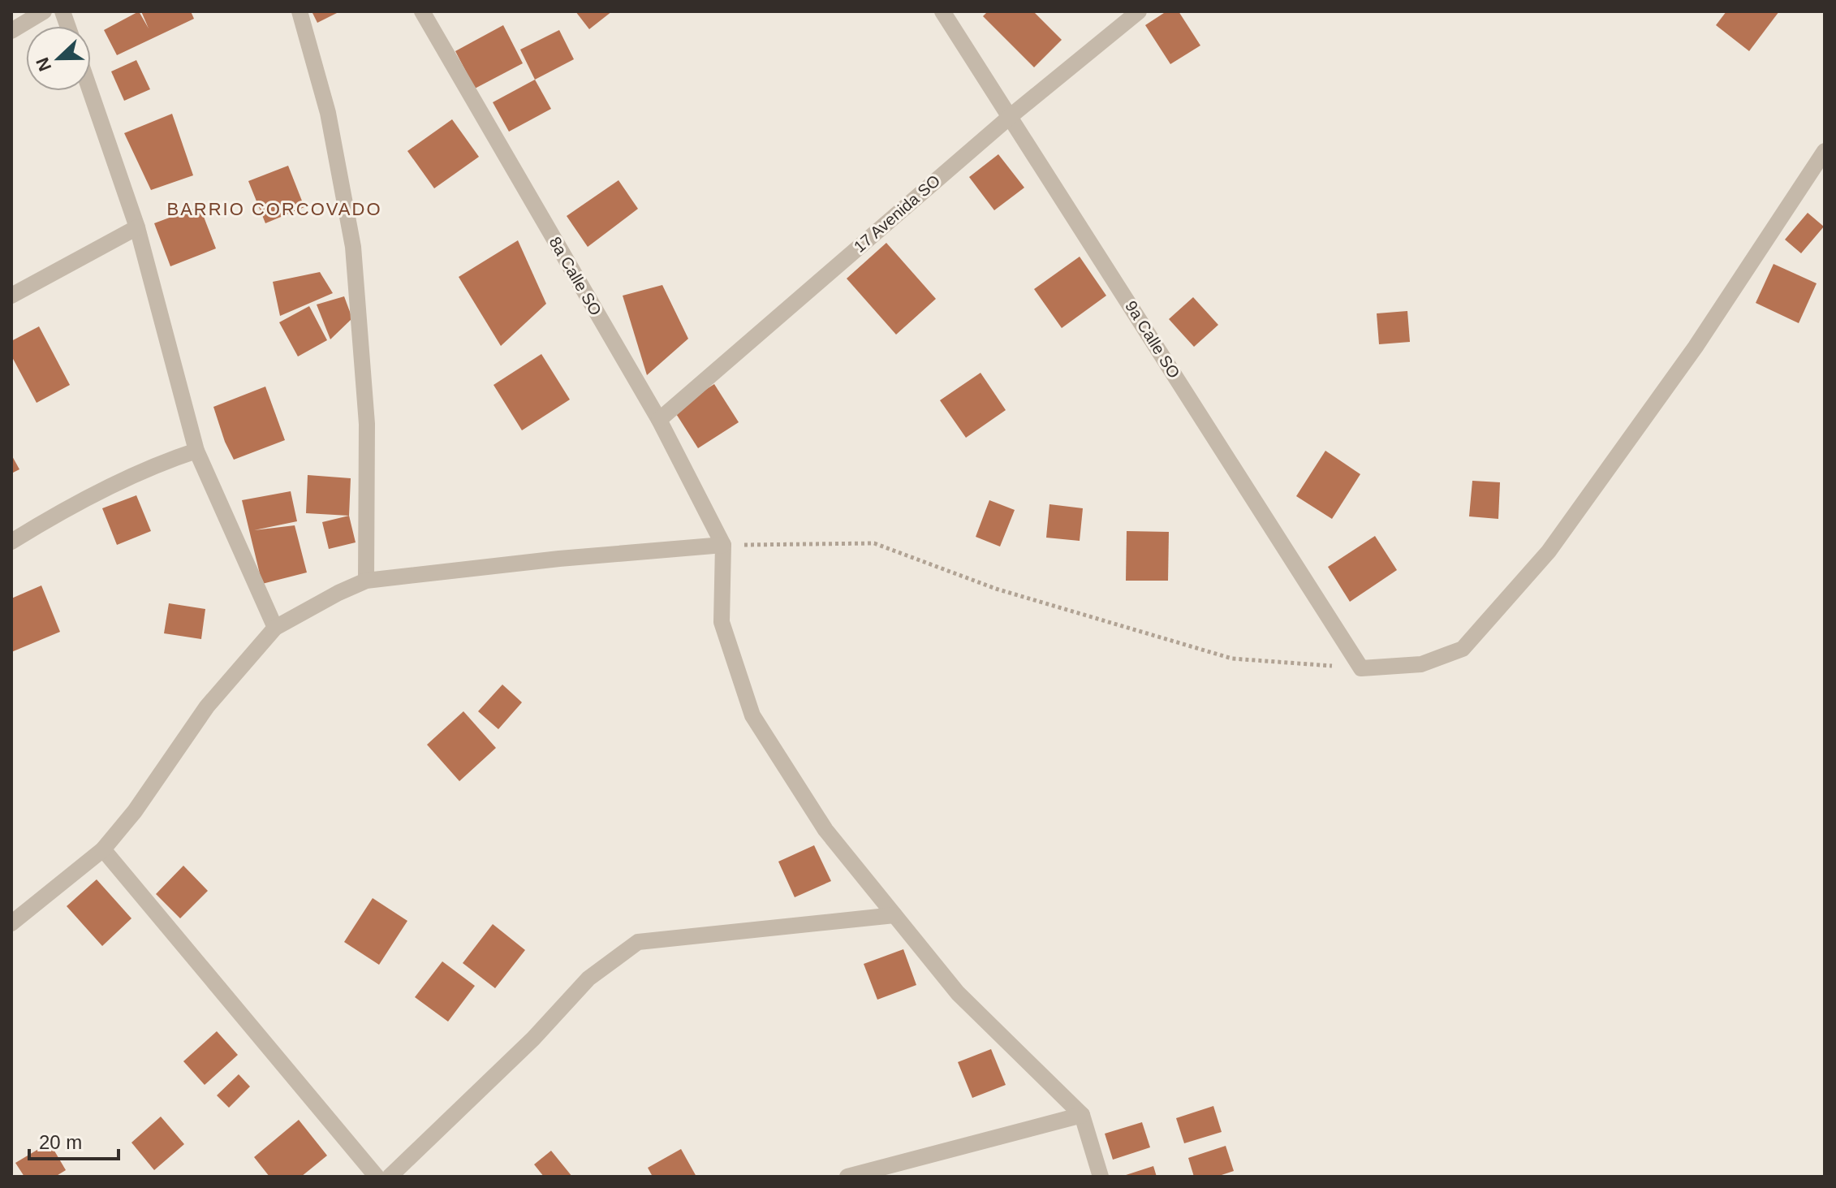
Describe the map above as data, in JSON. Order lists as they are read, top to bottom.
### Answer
{
  "streets": {
    "street": ["17 Avenida SO", "8a Calle SO", "9a Calle SO"]
  },
  "crossings": [
    ["17 Avenida SO", "8a Calle SO"],
    ["17 Avenida SO", "9a Calle SO"]
  ],
  "districts": ["BARRIO CORCOVADO"],
  "scale_bar": "20 m",
  "north": "left"
}
